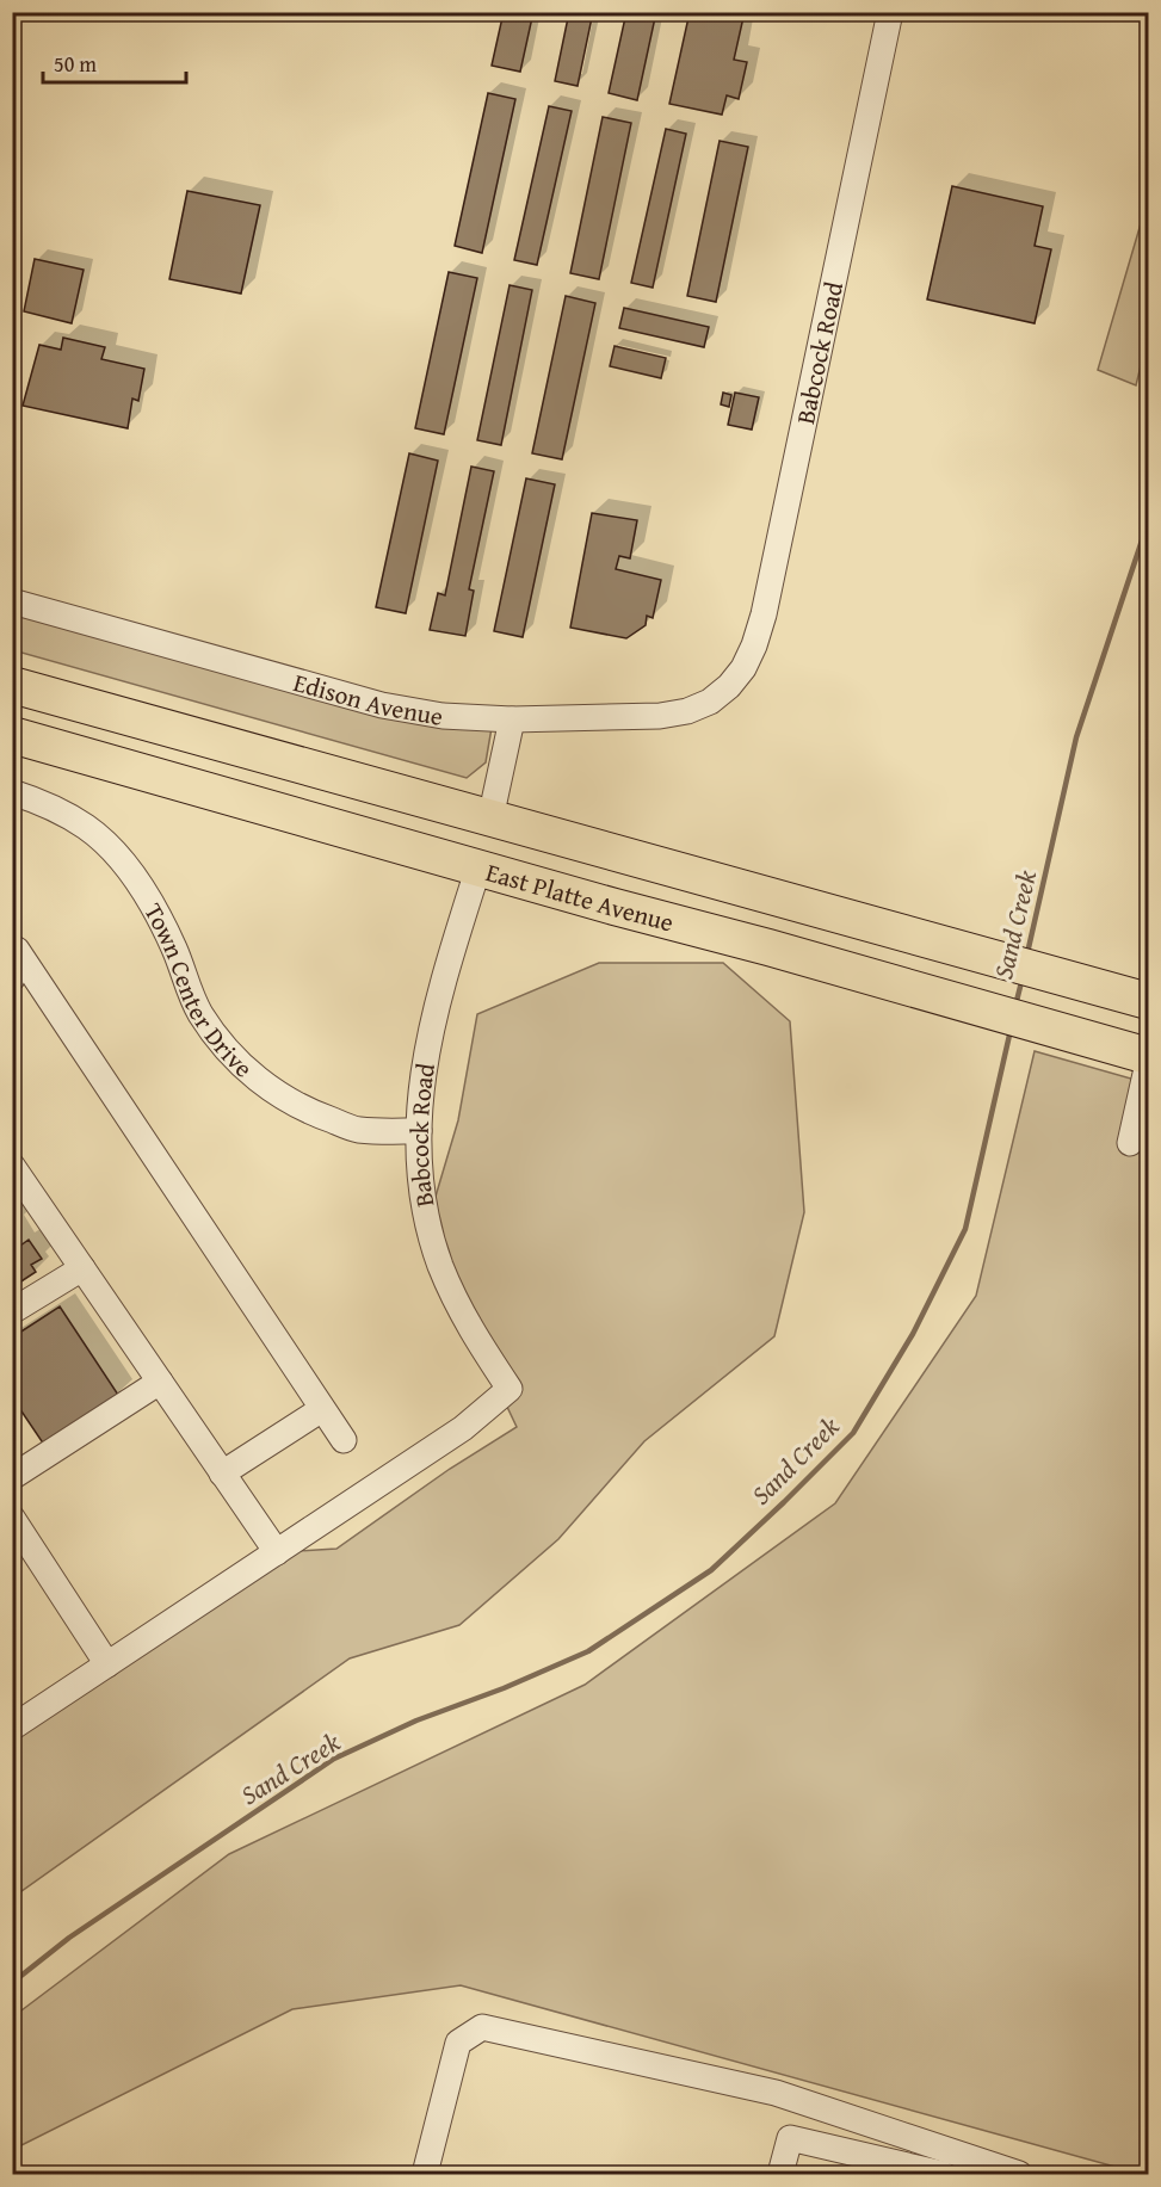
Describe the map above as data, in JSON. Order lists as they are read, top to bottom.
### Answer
{
  "streets": {
    "highway": ["East Platte Avenue"],
    "street": ["Babcock Road", "Edison Avenue", "Town Center Drive"]
  },
  "crossings": [
    ["Babcock Road", "Edison Avenue"],
    ["Babcock Road", "East Platte Avenue"],
    ["Babcock Road", "Town Center Drive"]
  ],
  "water": ["Sand Creek"],
  "scale_bar": "50 m"
}
